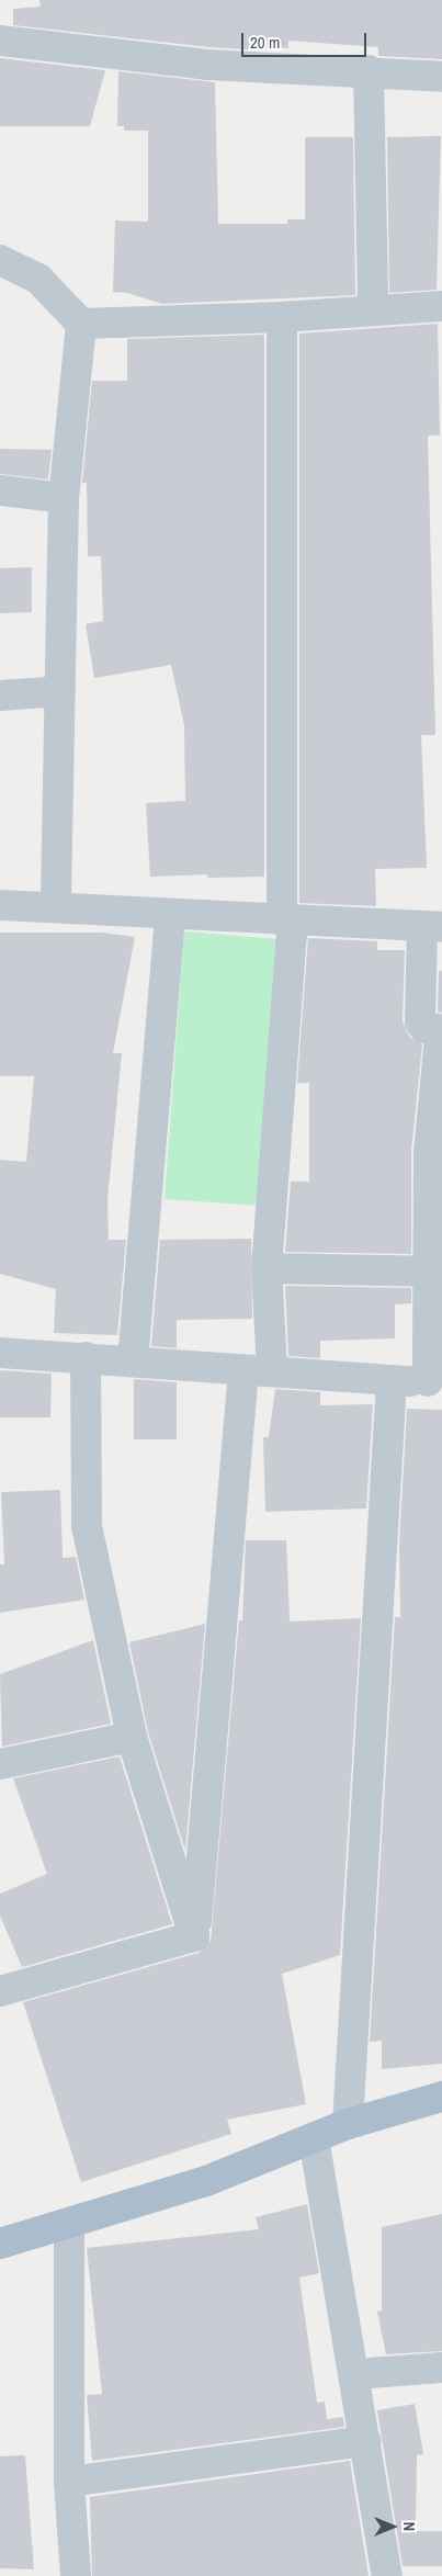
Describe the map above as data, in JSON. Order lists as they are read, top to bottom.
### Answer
{
  "scale_bar": "20 m",
  "north": "right"
}
